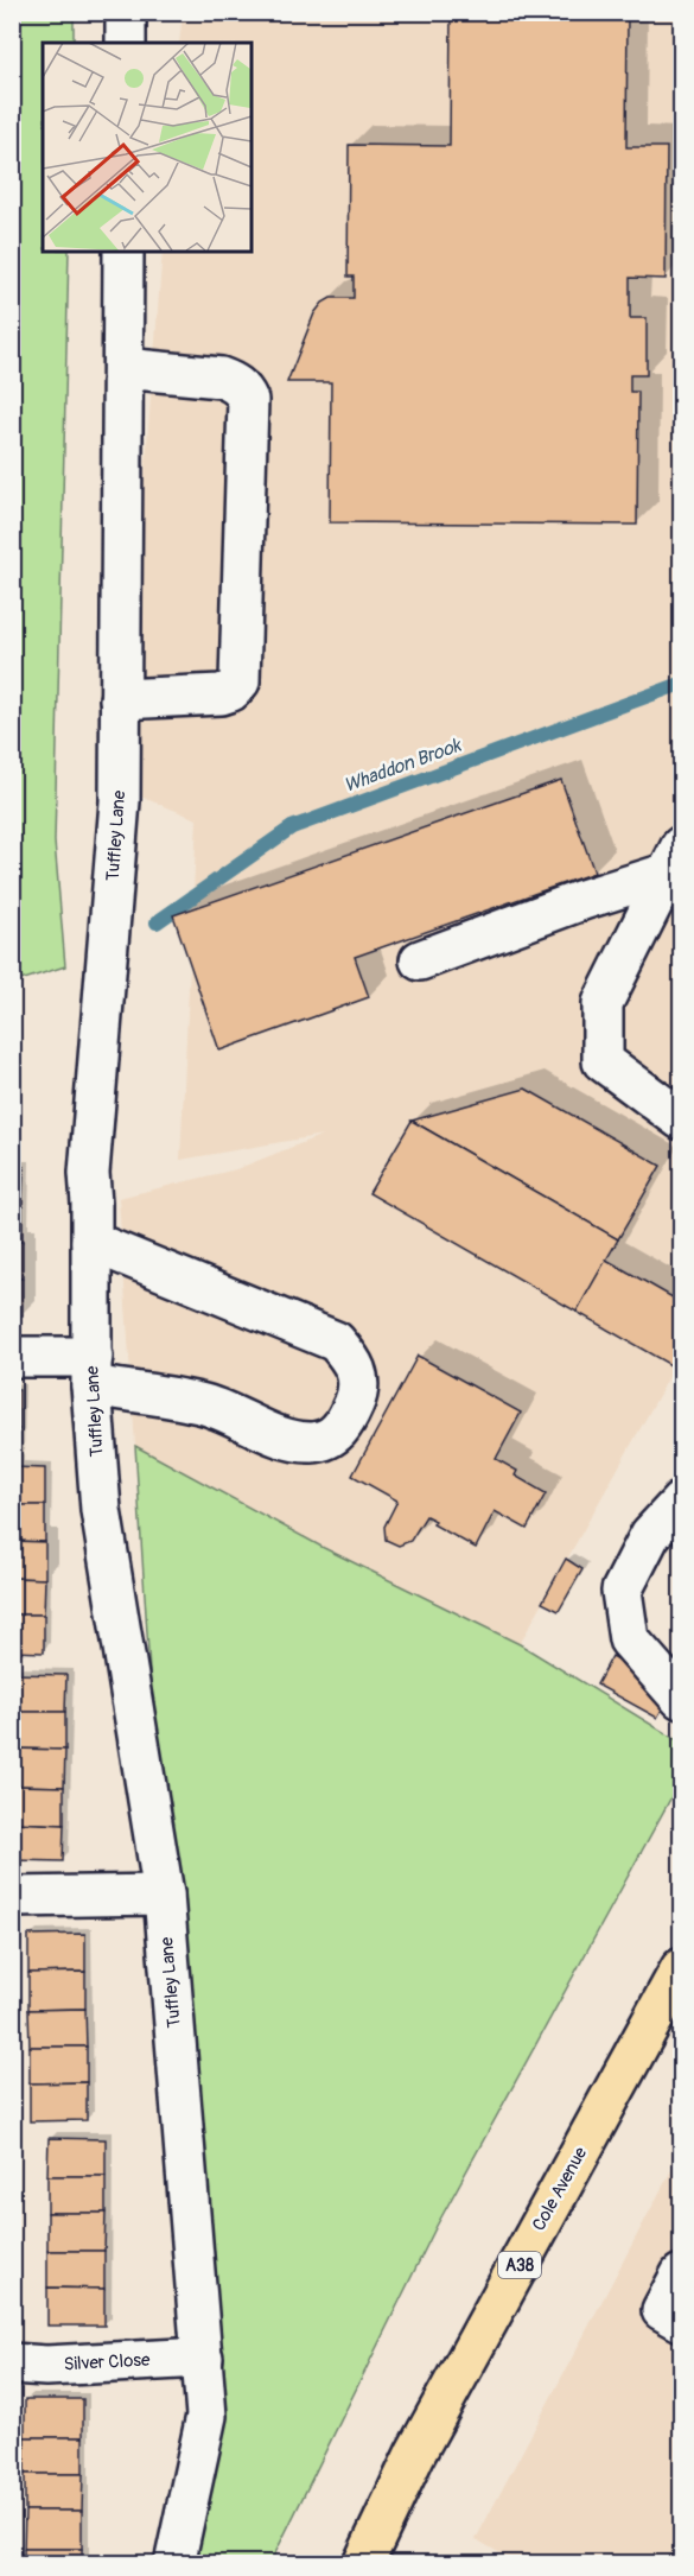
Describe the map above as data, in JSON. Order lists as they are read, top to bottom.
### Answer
{
  "streets": {
    "highway": ["Cole Avenue", "A38"],
    "street": ["Tuffley Lane", "Silver Close"]
  },
  "crossings": [
    ["Tuffley Lane", "Silver Close"]
  ],
  "water": ["Whaddon Brook"]
}
